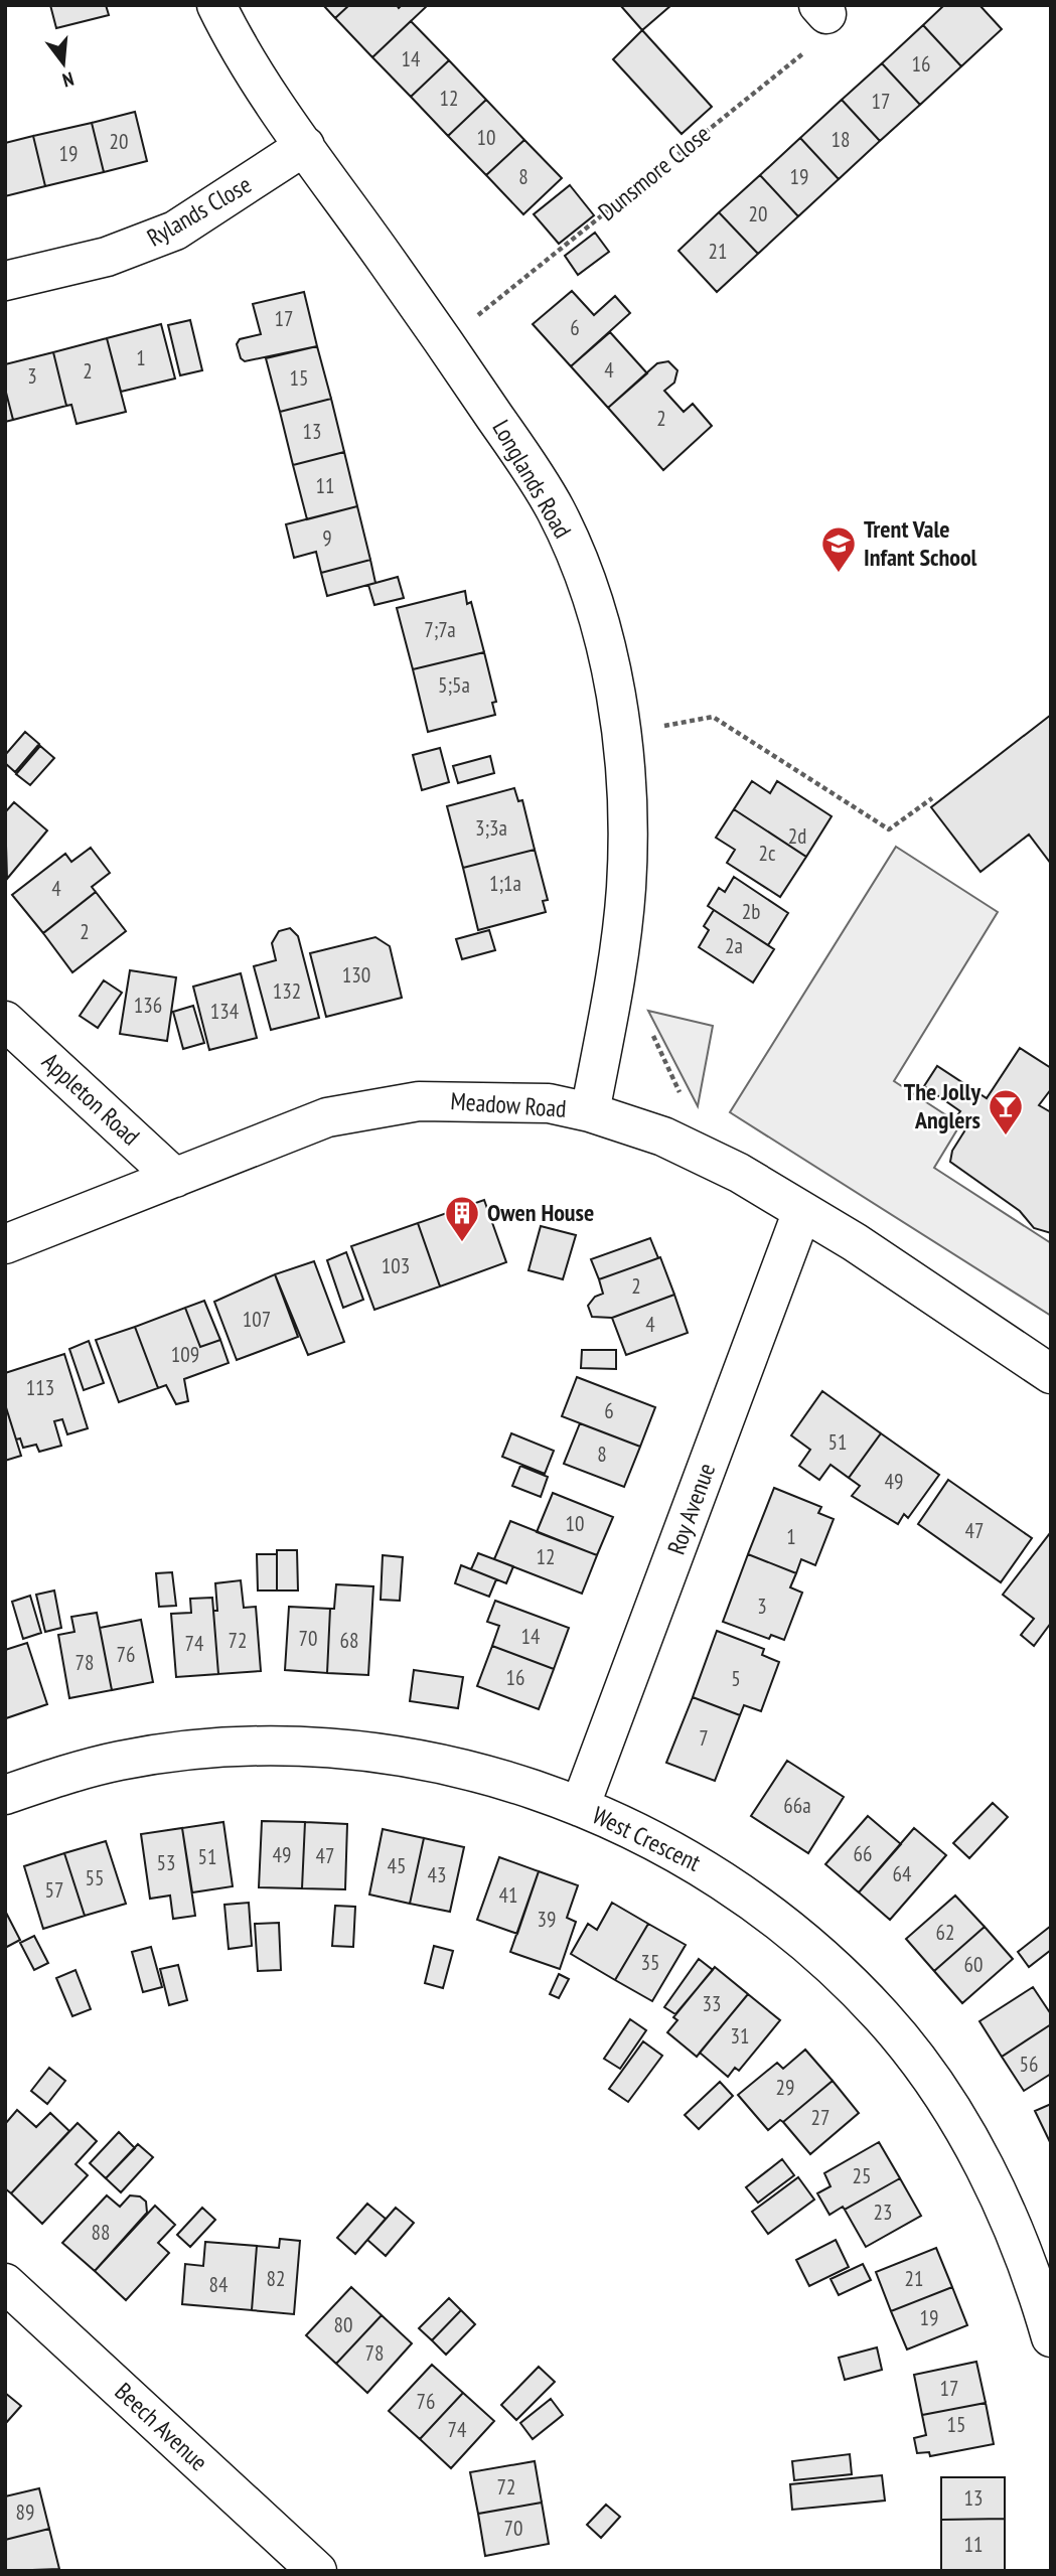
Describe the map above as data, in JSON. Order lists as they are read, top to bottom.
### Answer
{
  "streets": {
    "street": [
      "Rylands Close",
      "Longlands Road",
      "Appleton Road",
      "Meadow Road",
      "Roy Avenue",
      "West Crescent",
      "Beech Avenue"
    ],
    "path": ["Dunsmore Close"]
  },
  "crossings": [
    ["Dunsmore Close", "Longlands Road"],
    ["Rylands Close", "Longlands Road"],
    ["Longlands Road", "Meadow Road"],
    ["Appleton Road", "Meadow Road"],
    ["Meadow Road", "Roy Avenue"],
    ["Roy Avenue", "West Crescent"]
  ],
  "places": {
    "school or university": ["Trent Vale Infant School"],
    "bar": ["The Jolly Anglers"],
    "building": ["Owen House"]
  },
  "house_numbers": [
    "14",
    "16",
    "12",
    "17",
    "10",
    "18",
    "20",
    "19",
    "8",
    "19",
    "20",
    "21",
    "17",
    "6",
    "1",
    "4",
    "2",
    "3",
    "15",
    "2",
    "13",
    "11",
    "9",
    "7;7a",
    "5;5a",
    "3;3a",
    "2d",
    "2c",
    "1;1a",
    "4",
    "2b",
    "2",
    "2a",
    "130",
    "132",
    "136",
    "134",
    "103",
    "2",
    "107",
    "4",
    "109",
    "113",
    "6",
    "51",
    "8",
    "49",
    "10",
    "47",
    "1",
    "12",
    "3",
    "14",
    "70",
    "72",
    "68",
    "74",
    "76",
    "78",
    "16",
    "5",
    "7",
    "66a",
    "66",
    "49",
    "47",
    "51",
    "53",
    "45",
    "64",
    "43",
    "55",
    "57",
    "41",
    "39",
    "62",
    "35",
    "60",
    "33",
    "31",
    "56",
    "29",
    "27",
    "25",
    "23",
    "88",
    "82",
    "21",
    "84",
    "19",
    "80",
    "78",
    "17",
    "76",
    "15",
    "74",
    "72",
    "13",
    "89",
    "70",
    "11"
  ],
  "north": "bottom"
}
